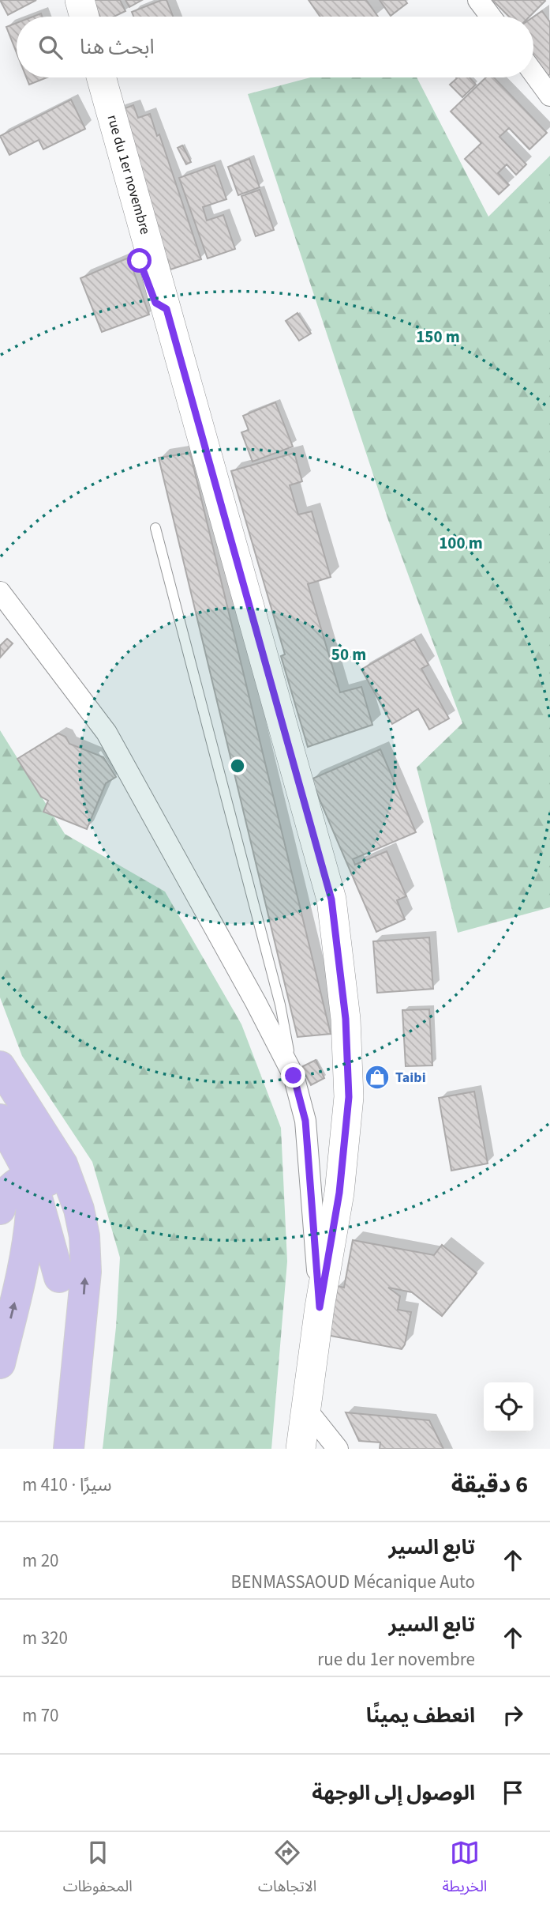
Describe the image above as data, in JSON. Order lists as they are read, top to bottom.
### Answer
{
  "streets": {
    "main road": ["rue du 1er novembre"]
  },
  "places": {
    "shop": ["Taibi"]
  },
  "page": {
    "search": "ابحث هنا",
    "heading": ["6 دقيقة", "سيرًا · 410 m"],
    "list": [
      ["تابع السير", "BENMASSAOUD Mécanique Auto", "20 m"],
      ["تابع السير", "rue du 1er novembre", "320 m"],
      ["انعطف يمينًا", "70 m"],
      "الوصول إلى الوجهة"
    ],
    "nav": ["الخريطة", "الاتجاهات", "المحفوظات"]
  },
  "rings": ["150 m", "100 m", "50 m"]
}
